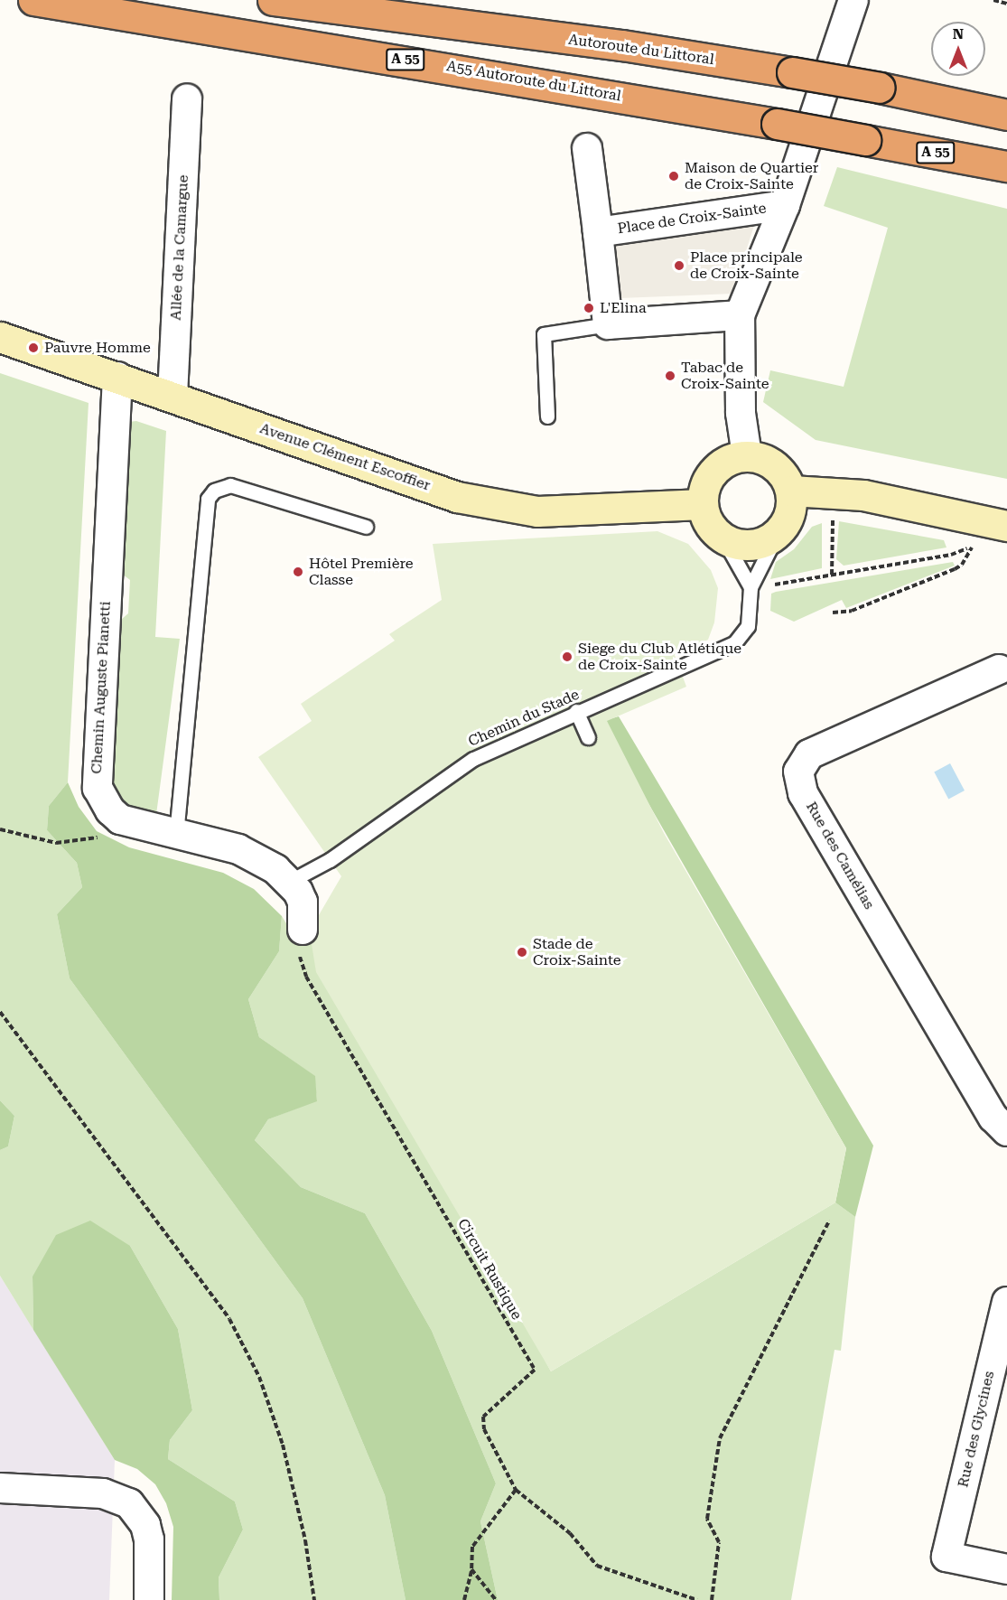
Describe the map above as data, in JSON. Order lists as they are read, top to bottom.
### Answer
{
  "streets": {
    "highway": ["Autoroute du Littoral", "A 55", "A55 Autoroute du Littoral"],
    "main road": ["Avenue Clément Escoffier"],
    "street": [
      "Place de Croix-Sainte",
      "Allée de la Camargue",
      "Chemin Auguste Pianetti",
      "Rue des Camélias",
      "Rue des Glycines"
    ],
    "lane": ["Chemin du Stade"],
    "path": ["Circuit Rustique"]
  },
  "crossings": [
    ["Allée de la Camargue", "Avenue Clément Escoffier"],
    ["Avenue Clément Escoffier", "Chemin Auguste Pianetti"],
    ["Avenue Clément Escoffier", "Chemin du Stade"],
    ["Chemin Auguste Pianetti", "Chemin du Stade"],
    ["Chemin Auguste Pianetti", "Circuit Rustique"]
  ],
  "places": [
    "Maison de Quartier de Croix-Sainte",
    "Place principale de Croix-Sainte",
    "L'Elina",
    "Pauvre Homme",
    "Tabac de Croix-Sainte",
    "Hôtel Première Classe",
    "Siege du Club Atlétique de Croix-Sainte",
    "Stade de Croix-Sainte"
  ],
  "north": "top"
}
